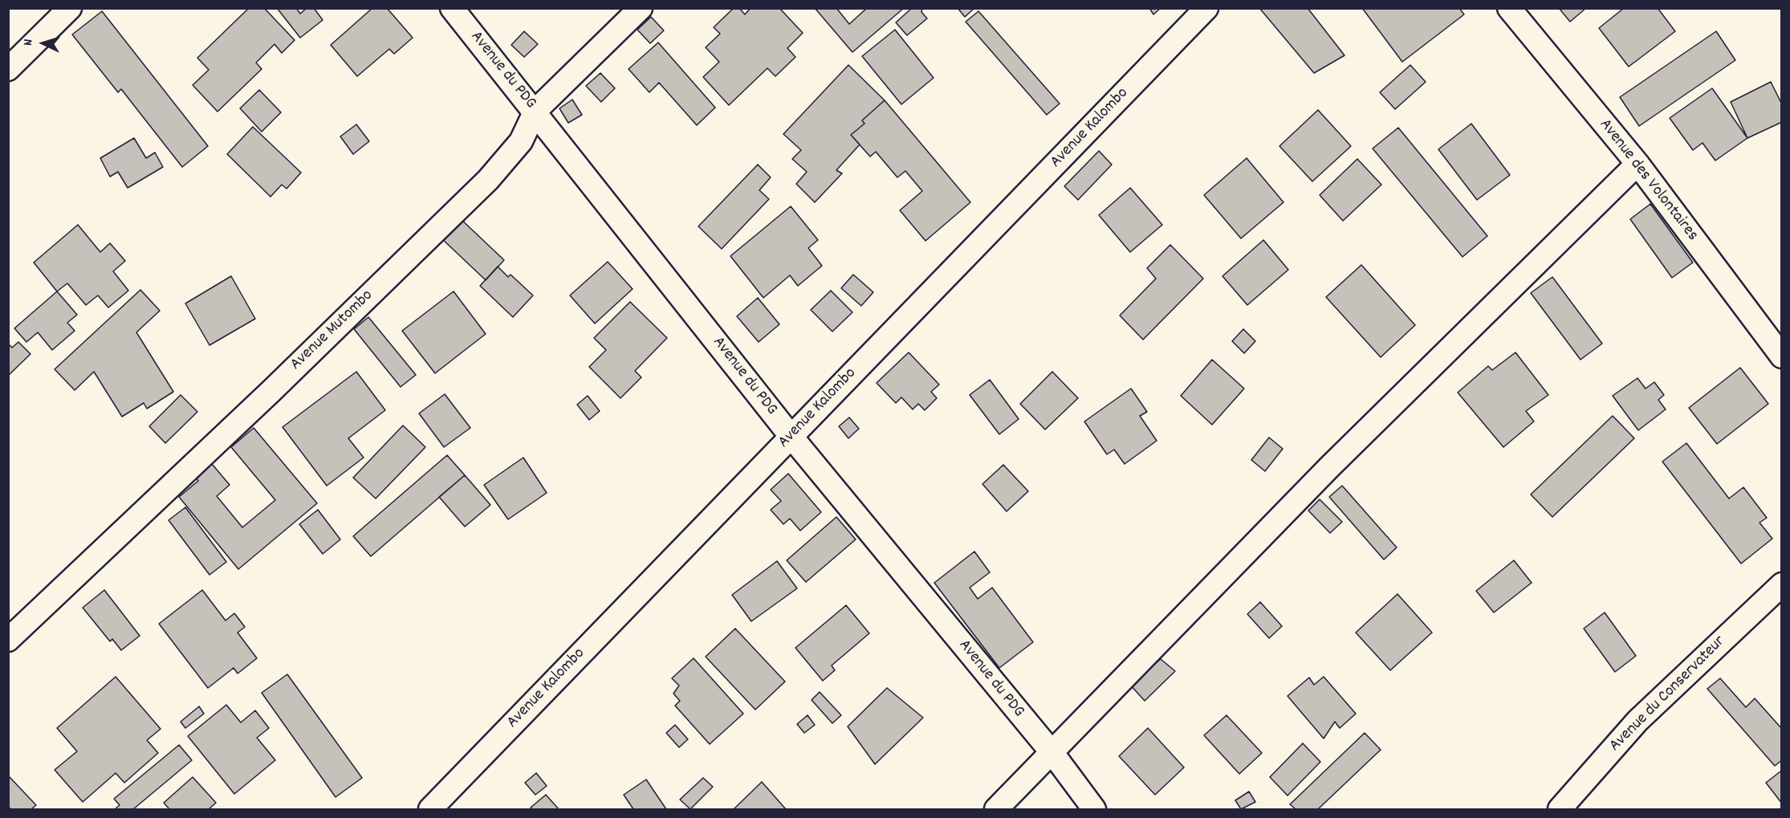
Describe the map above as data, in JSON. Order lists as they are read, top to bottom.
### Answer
{
  "streets": {
    "street": [
      "Avenue du PDG",
      "Avenue Kalombo",
      "Avenue des Volontaires",
      "Avenue Mutombo",
      "Avenue du Conservateur"
    ]
  },
  "crossings": [
    ["Avenue du PDG", "Avenue Kalombo"],
    ["Avenue du PDG", "Avenue Mutombo"]
  ],
  "north": "left"
}
